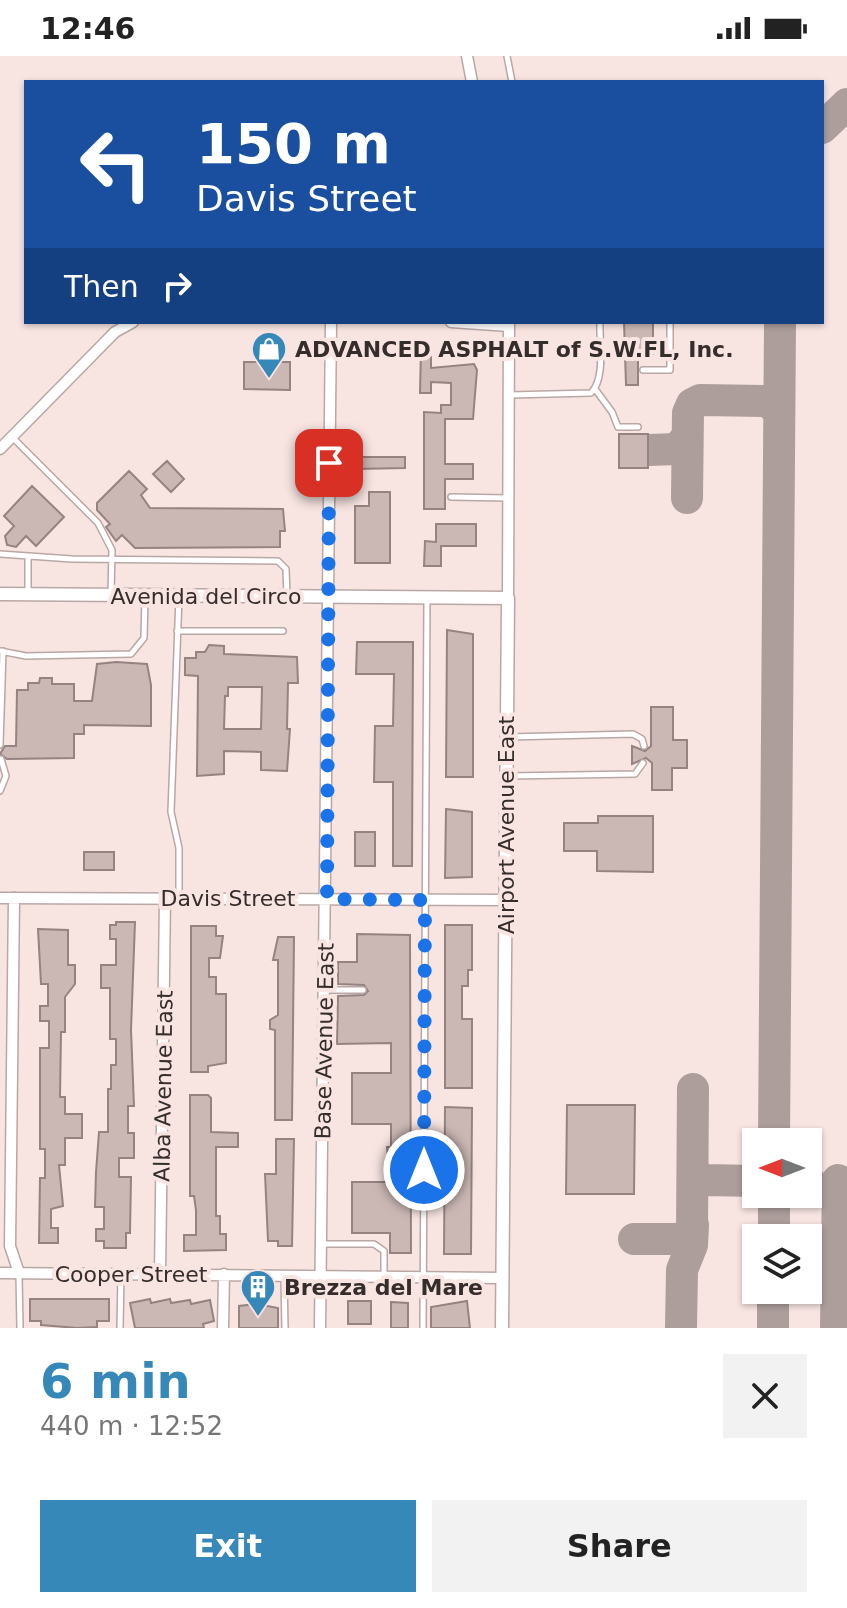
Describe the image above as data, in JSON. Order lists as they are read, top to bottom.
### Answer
{
  "streets": {
    "street": [
      "Avenida del Circo",
      "Airport Avenue East",
      "Davis Street",
      "Base Avenue East",
      "Alba Avenue East",
      "Cooper Street"
    ]
  },
  "crossings": [
    ["Avenida del Circo", "Airport Avenue East"],
    ["Avenida del Circo", "Base Avenue East"],
    ["Airport Avenue East", "Davis Street"],
    ["Airport Avenue East", "Cooper Street"],
    ["Davis Street", "Base Avenue East"],
    ["Davis Street", "Alba Avenue East"],
    ["Base Avenue East", "Cooper Street"],
    ["Alba Avenue East", "Cooper Street"]
  ],
  "places": {
    "shop": ["ADVANCED ASPHALT of S.W.FL, Inc."],
    "building": ["Brezza del Mare"]
  },
  "north": "left",
  "page": {
    "status": "12:46",
    "turn": ["150 m", "Davis Street"],
    "then": "Then",
    "heading": ["6 min", "440 m · 12:52"],
    "buttons": ["Exit", "Share"]
  }
}
